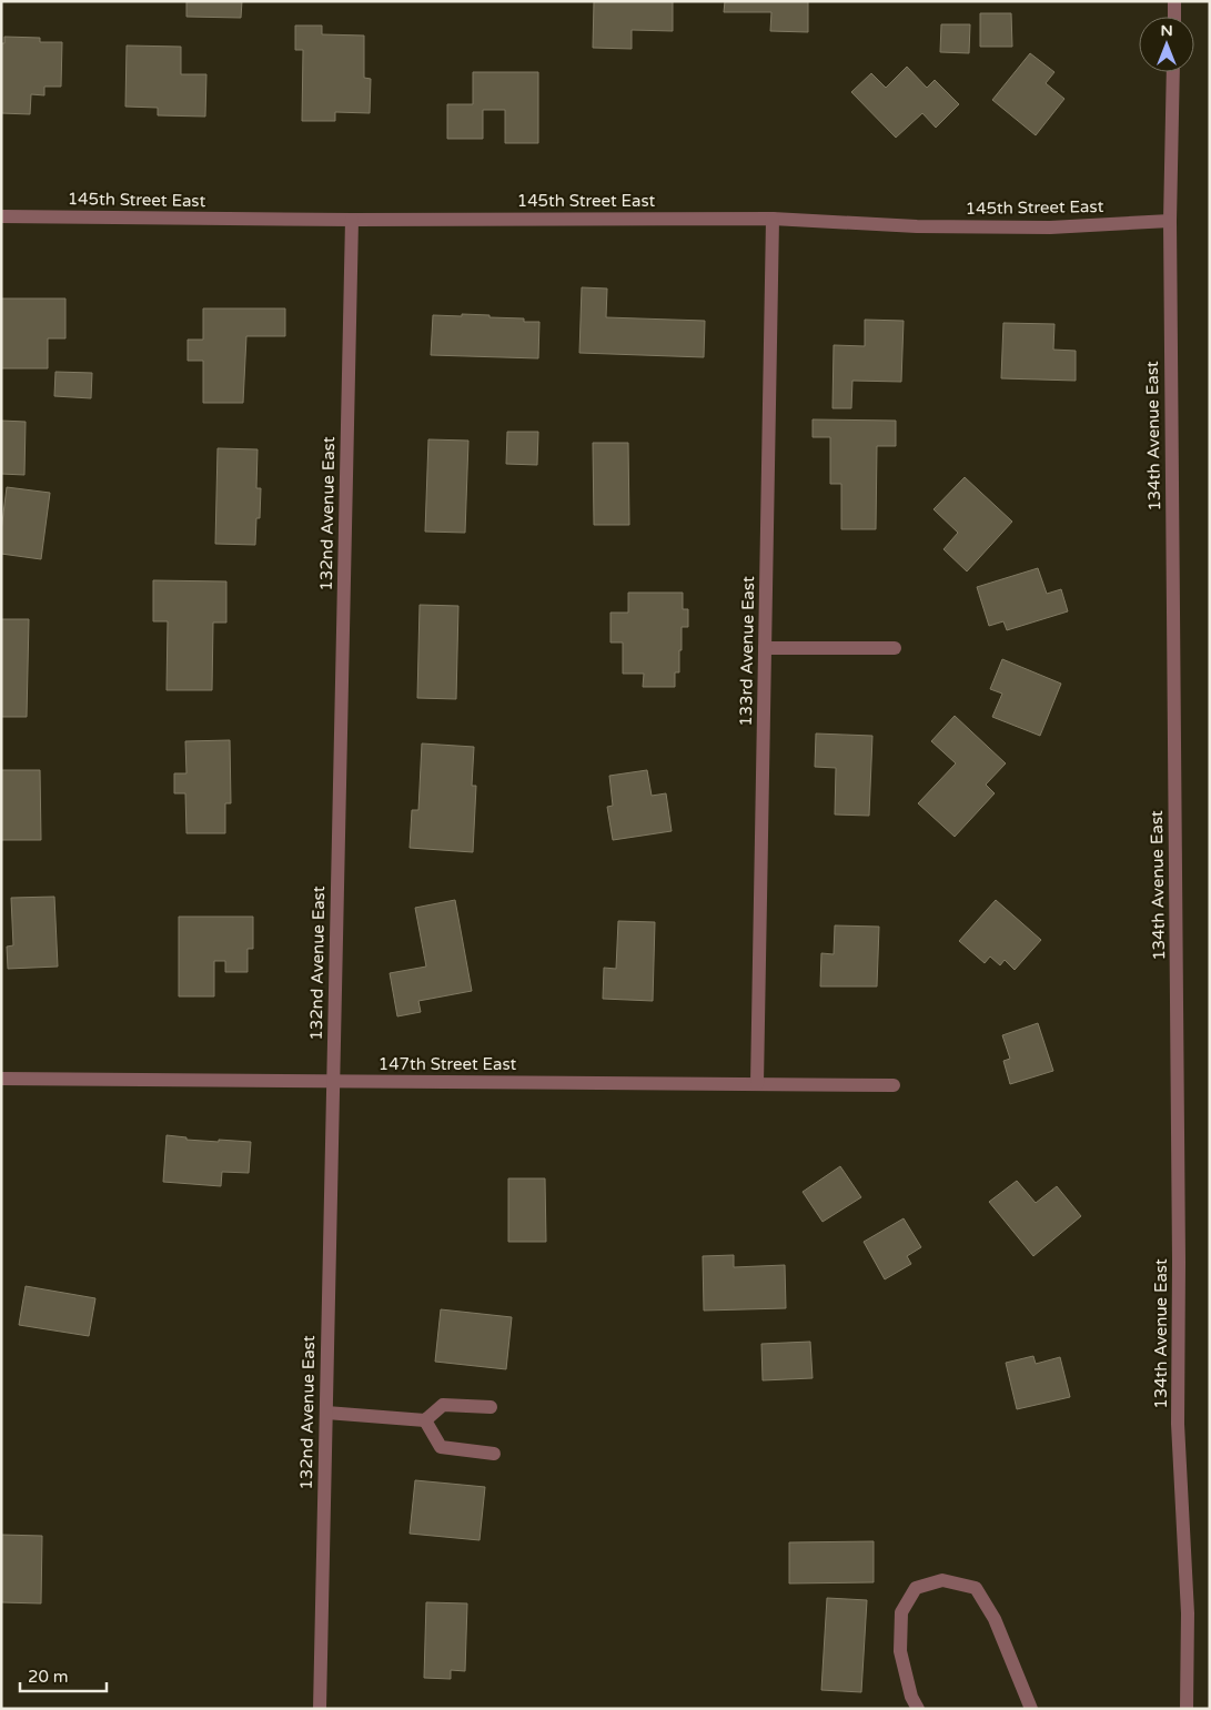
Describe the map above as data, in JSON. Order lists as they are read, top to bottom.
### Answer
{
  "streets": {
    "street": [
      "145th Street East",
      "134th Avenue East",
      "132nd Avenue East",
      "133rd Avenue East",
      "147th Street East"
    ]
  },
  "crossings": [
    ["145th Street East", "134th Avenue East"],
    ["145th Street East", "132nd Avenue East"],
    ["145th Street East", "133rd Avenue East"],
    ["132nd Avenue East", "147th Street East"],
    ["133rd Avenue East", "147th Street East"]
  ],
  "scale_bar": "20 m",
  "north": "top"
}
